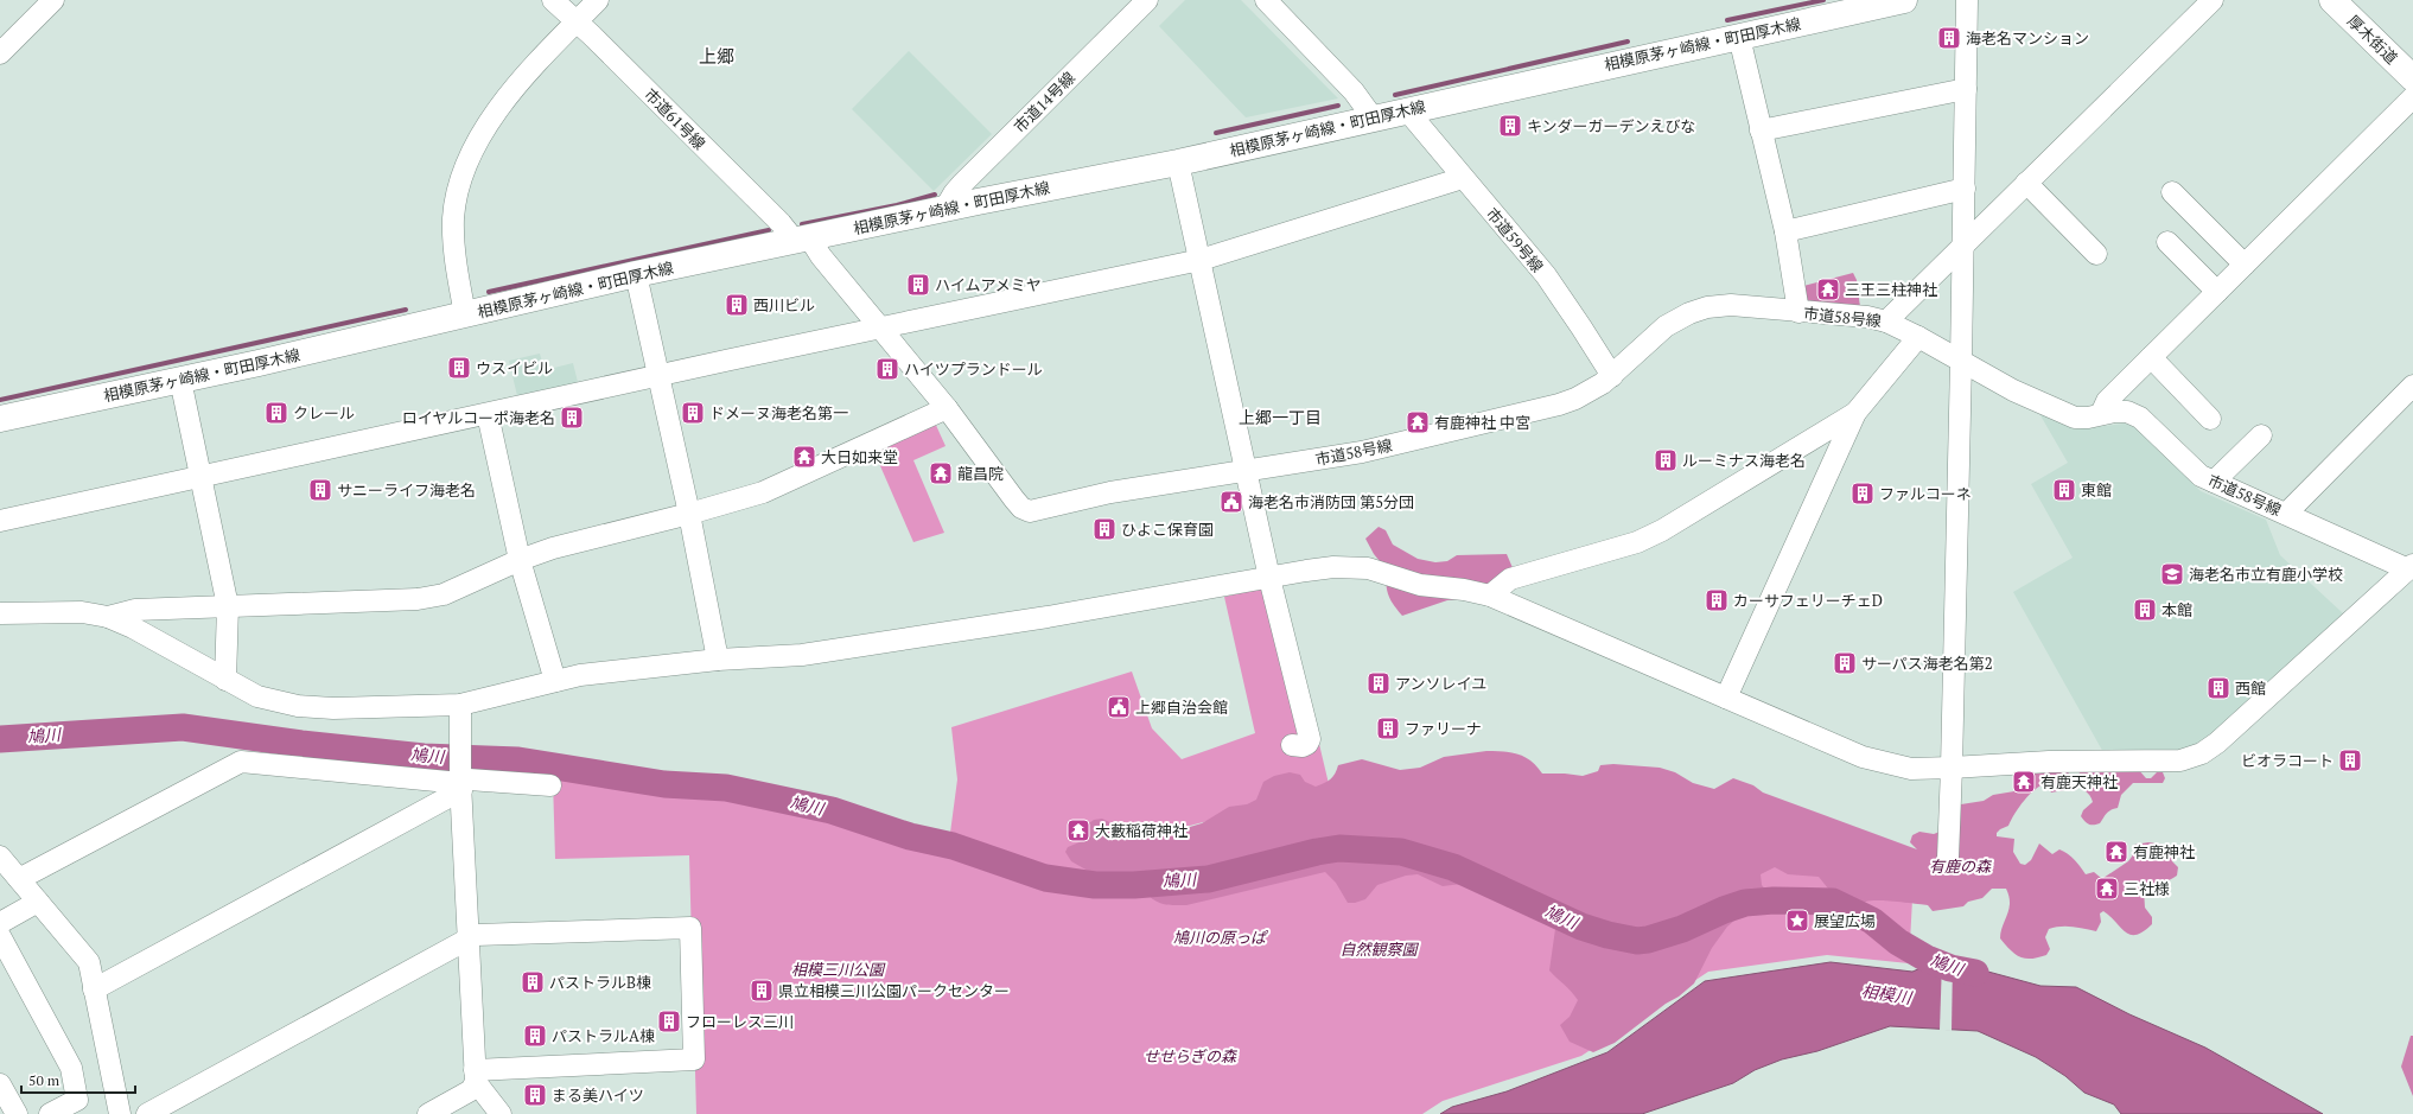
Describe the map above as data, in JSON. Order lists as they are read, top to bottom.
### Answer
{
  "streets": {
    "main road": ["厚木街道", "相模原茅ヶ崎線・町田厚木線"],
    "street": [
      "市道14号線",
      "市道61号線",
      "市道59号線",
      "市道58号線"
    ]
  },
  "crossings": [
    ["相模原茅ヶ崎線・町田厚木線", "市道14号線"],
    ["相模原茅ヶ崎線・町田厚木線", "市道61号線"],
    ["相模原茅ヶ崎線・町田厚木線", "市道59号線"],
    ["市道61号線", "市道58号線"],
    ["市道59号線", "市道58号線"]
  ],
  "districts": ["上郷", "上郷一丁目"],
  "water": ["鳩川", "相模川"],
  "parks": [
    "有鹿の森",
    "鳩川の原っぱ",
    "自然観察園",
    "相模三川公園",
    "せせらぎの森"
  ],
  "places": {
    "building": [
      "海老名マンション",
      "キンダーガーデンえびな",
      "ハイムアメミヤ",
      "西川ビル",
      "ウスイビル",
      "ハイツプランドール",
      "クレール",
      "ドメーヌ海老名第一",
      "ロイヤルコーポ海老名",
      "ルーミナス海老名",
      "サニーライフ海老名",
      "東館",
      "ファルコーネ",
      "ひよこ保育園",
      "カーサフェリーチェD",
      "本館",
      "サーパス海老名第2",
      "アンソレイユ",
      "西館",
      "ファリーナ",
      "ビオラコート",
      "パストラルB棟",
      "県立相模三川公園パークセンター",
      "フローレス三川",
      "パストラルA棟",
      "まる美ハイツ"
    ],
    "temple": [
      "三王三柱神社",
      "有鹿神社 中宮",
      "大日如来堂",
      "龍昌院",
      "有鹿天神社",
      "大藪稲荷神社",
      "有鹿神社",
      "三社様"
    ],
    "public building": ["海老名市消防団 第5分団", "上郷自治会館"],
    "school or university": ["海老名市立有鹿小学校"],
    "place": ["展望広場"]
  },
  "scale_bar": "50 m"
}
